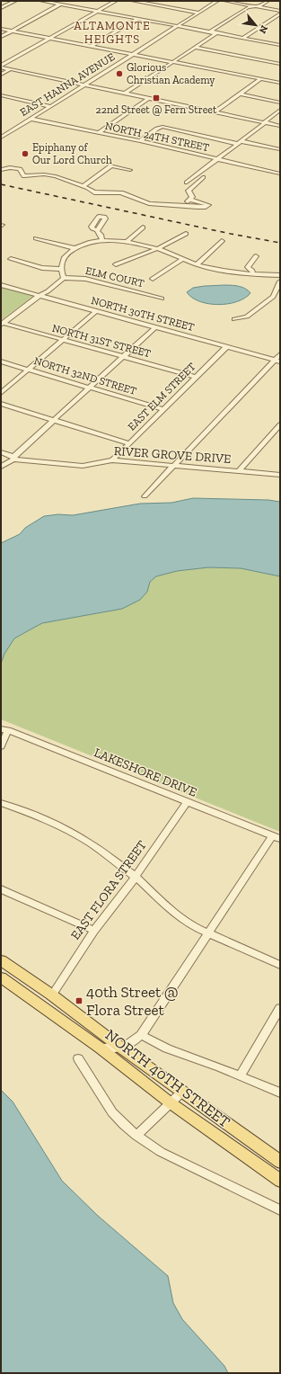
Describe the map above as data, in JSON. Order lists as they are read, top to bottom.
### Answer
{
  "streets": {
    "main road": ["NORTH 40TH STREET"],
    "street": [
      "EAST HANNA AVENUE",
      "NORTH 24TH STREET",
      "ELM COURT",
      "NORTH 30TH STREET",
      "NORTH 31ST STREET",
      "NORTH 32ND STREET",
      "EAST ELM STREET",
      "RIVER GROVE DRIVE",
      "LAKESHORE DRIVE",
      "EAST FLORA STREET"
    ]
  },
  "crossings": [
    ["EAST HANNA AVENUE", "NORTH 24TH STREET"],
    ["NORTH 30TH STREET", "EAST ELM STREET"],
    ["NORTH 31ST STREET", "EAST ELM STREET"],
    ["NORTH 32ND STREET", "EAST ELM STREET"],
    ["EAST ELM STREET", "RIVER GROVE DRIVE"],
    ["LAKESHORE DRIVE", "EAST FLORA STREET"],
    ["EAST FLORA STREET", "NORTH 40TH STREET"]
  ],
  "districts": ["ALTAMONTE HEIGHTS"],
  "places": {
    "other": ["Glorious Christian Academy", "Epiphany of Our Lord Church"],
    "transit": ["22nd Street @ Fern Street", "40th Street @ Flora Street"]
  },
  "north": "bottom right"
}
